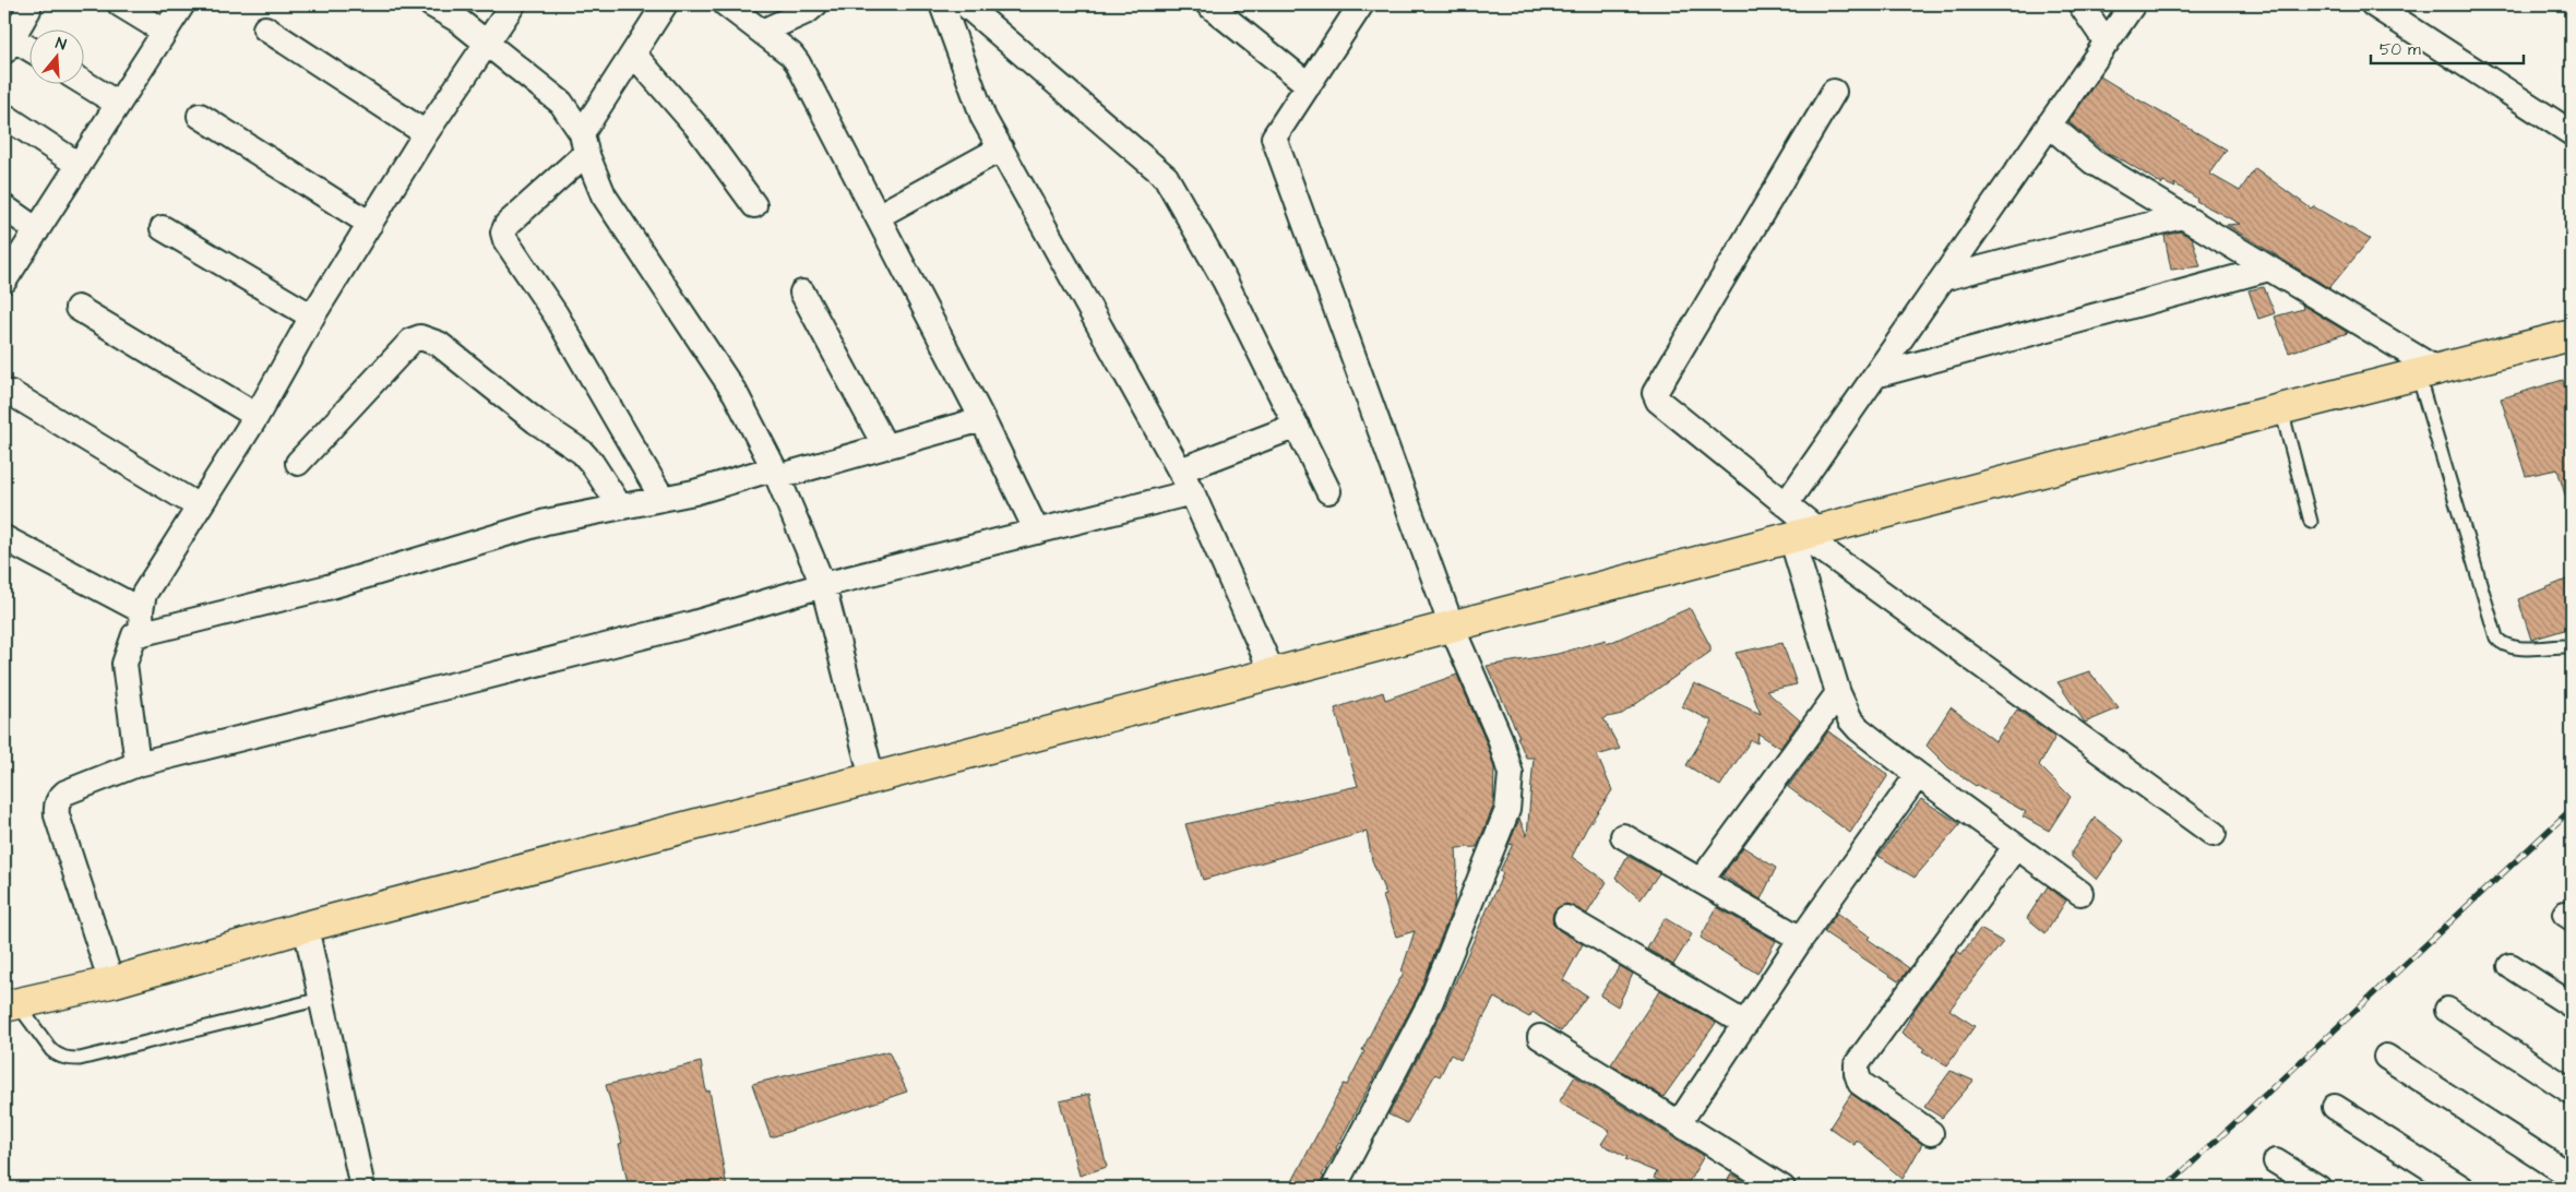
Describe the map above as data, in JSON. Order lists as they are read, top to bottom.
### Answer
{
  "scale_bar": "50 m",
  "north": "top"
}
